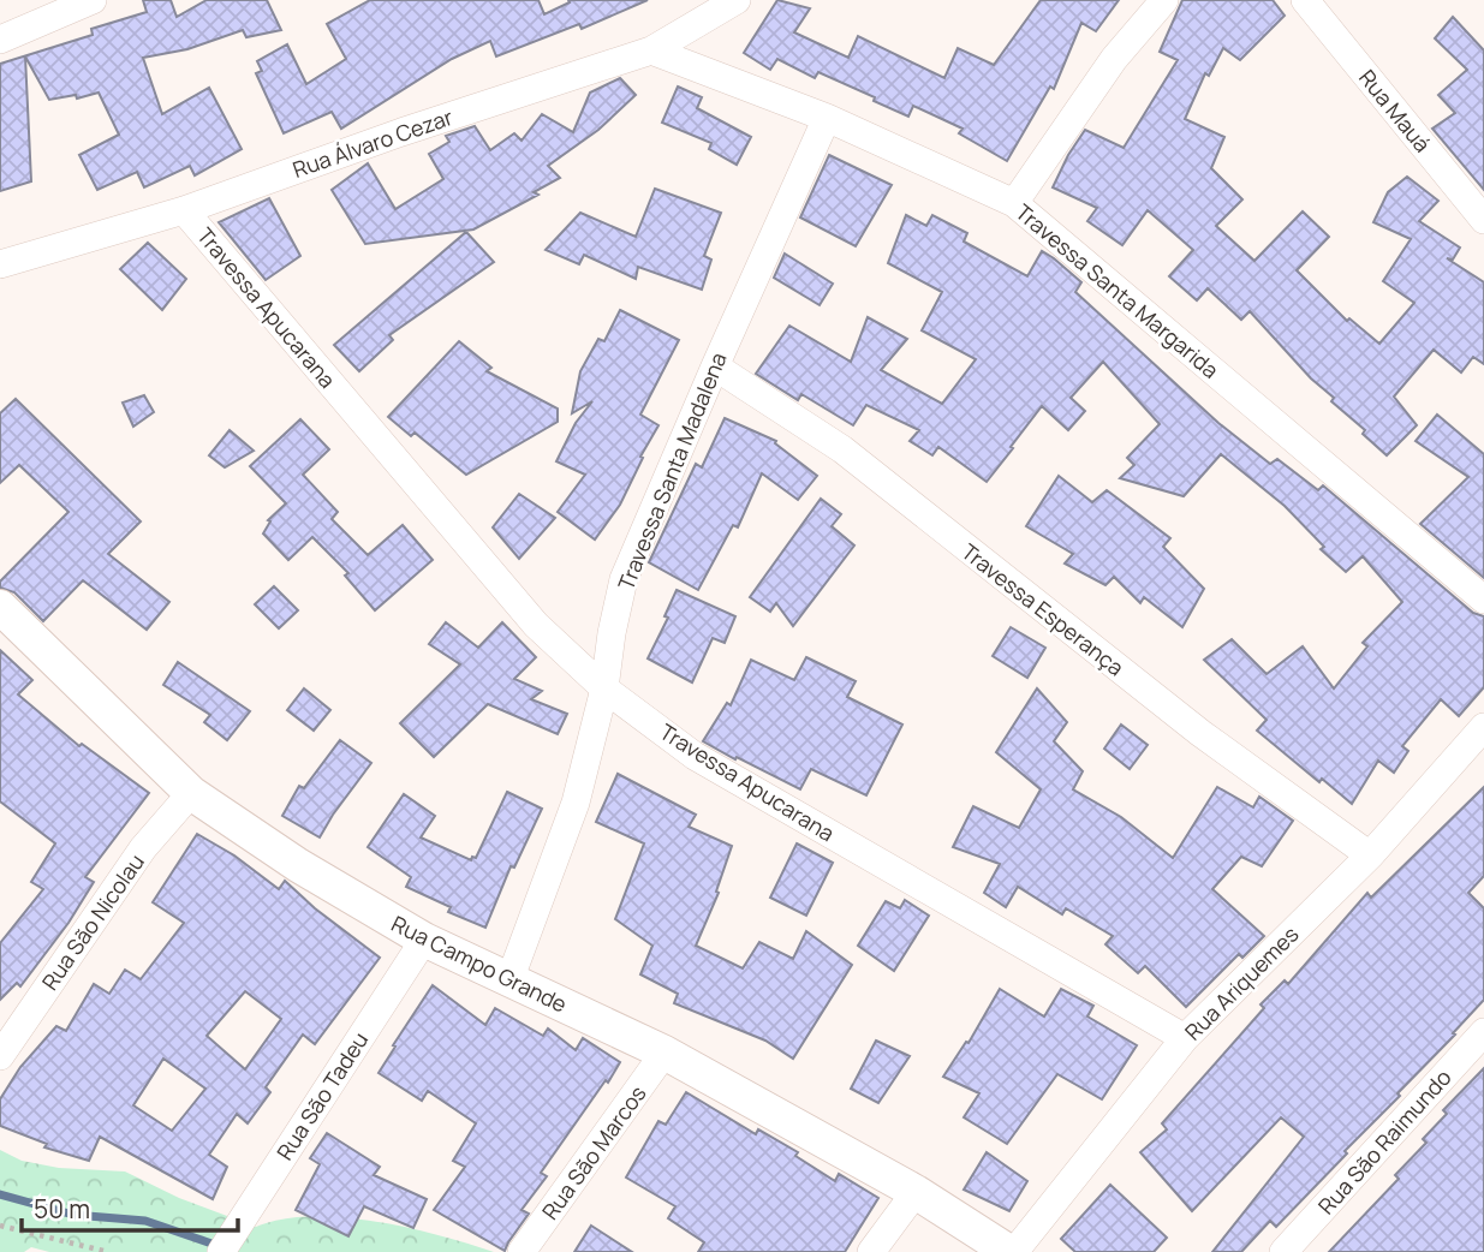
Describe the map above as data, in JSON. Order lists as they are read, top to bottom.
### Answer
{
  "streets": {
    "street": [
      "Rua Mauá",
      "Rua Álvaro Cezar",
      "Travessa Santa Margarida",
      "Travessa Apucarana",
      "Travessa Santa Madalena",
      "Travessa Esperança",
      "Rua São Nicolau",
      "Rua Campo Grande",
      "Rua Ariquemes",
      "Rua São Tadeu",
      "Rua São Raimundo",
      "Rua São Marcos"
    ]
  },
  "crossings": [
    ["Rua Álvaro Cezar", "Travessa Santa Margarida"],
    ["Rua Álvaro Cezar", "Travessa Apucarana"],
    ["Travessa Santa Margarida", "Travessa Santa Madalena"],
    ["Travessa Apucarana", "Travessa Santa Madalena"],
    ["Travessa Apucarana", "Rua Ariquemes"],
    ["Travessa Santa Madalena", "Travessa Esperança"],
    ["Travessa Santa Madalena", "Rua Campo Grande"],
    ["Travessa Esperança", "Rua Ariquemes"],
    ["Rua São Nicolau", "Rua Campo Grande"],
    ["Rua Campo Grande", "Rua Ariquemes"],
    ["Rua Campo Grande", "Rua São Tadeu"],
    ["Rua Campo Grande", "Rua São Marcos"]
  ],
  "scale_bar": "50 m"
}
